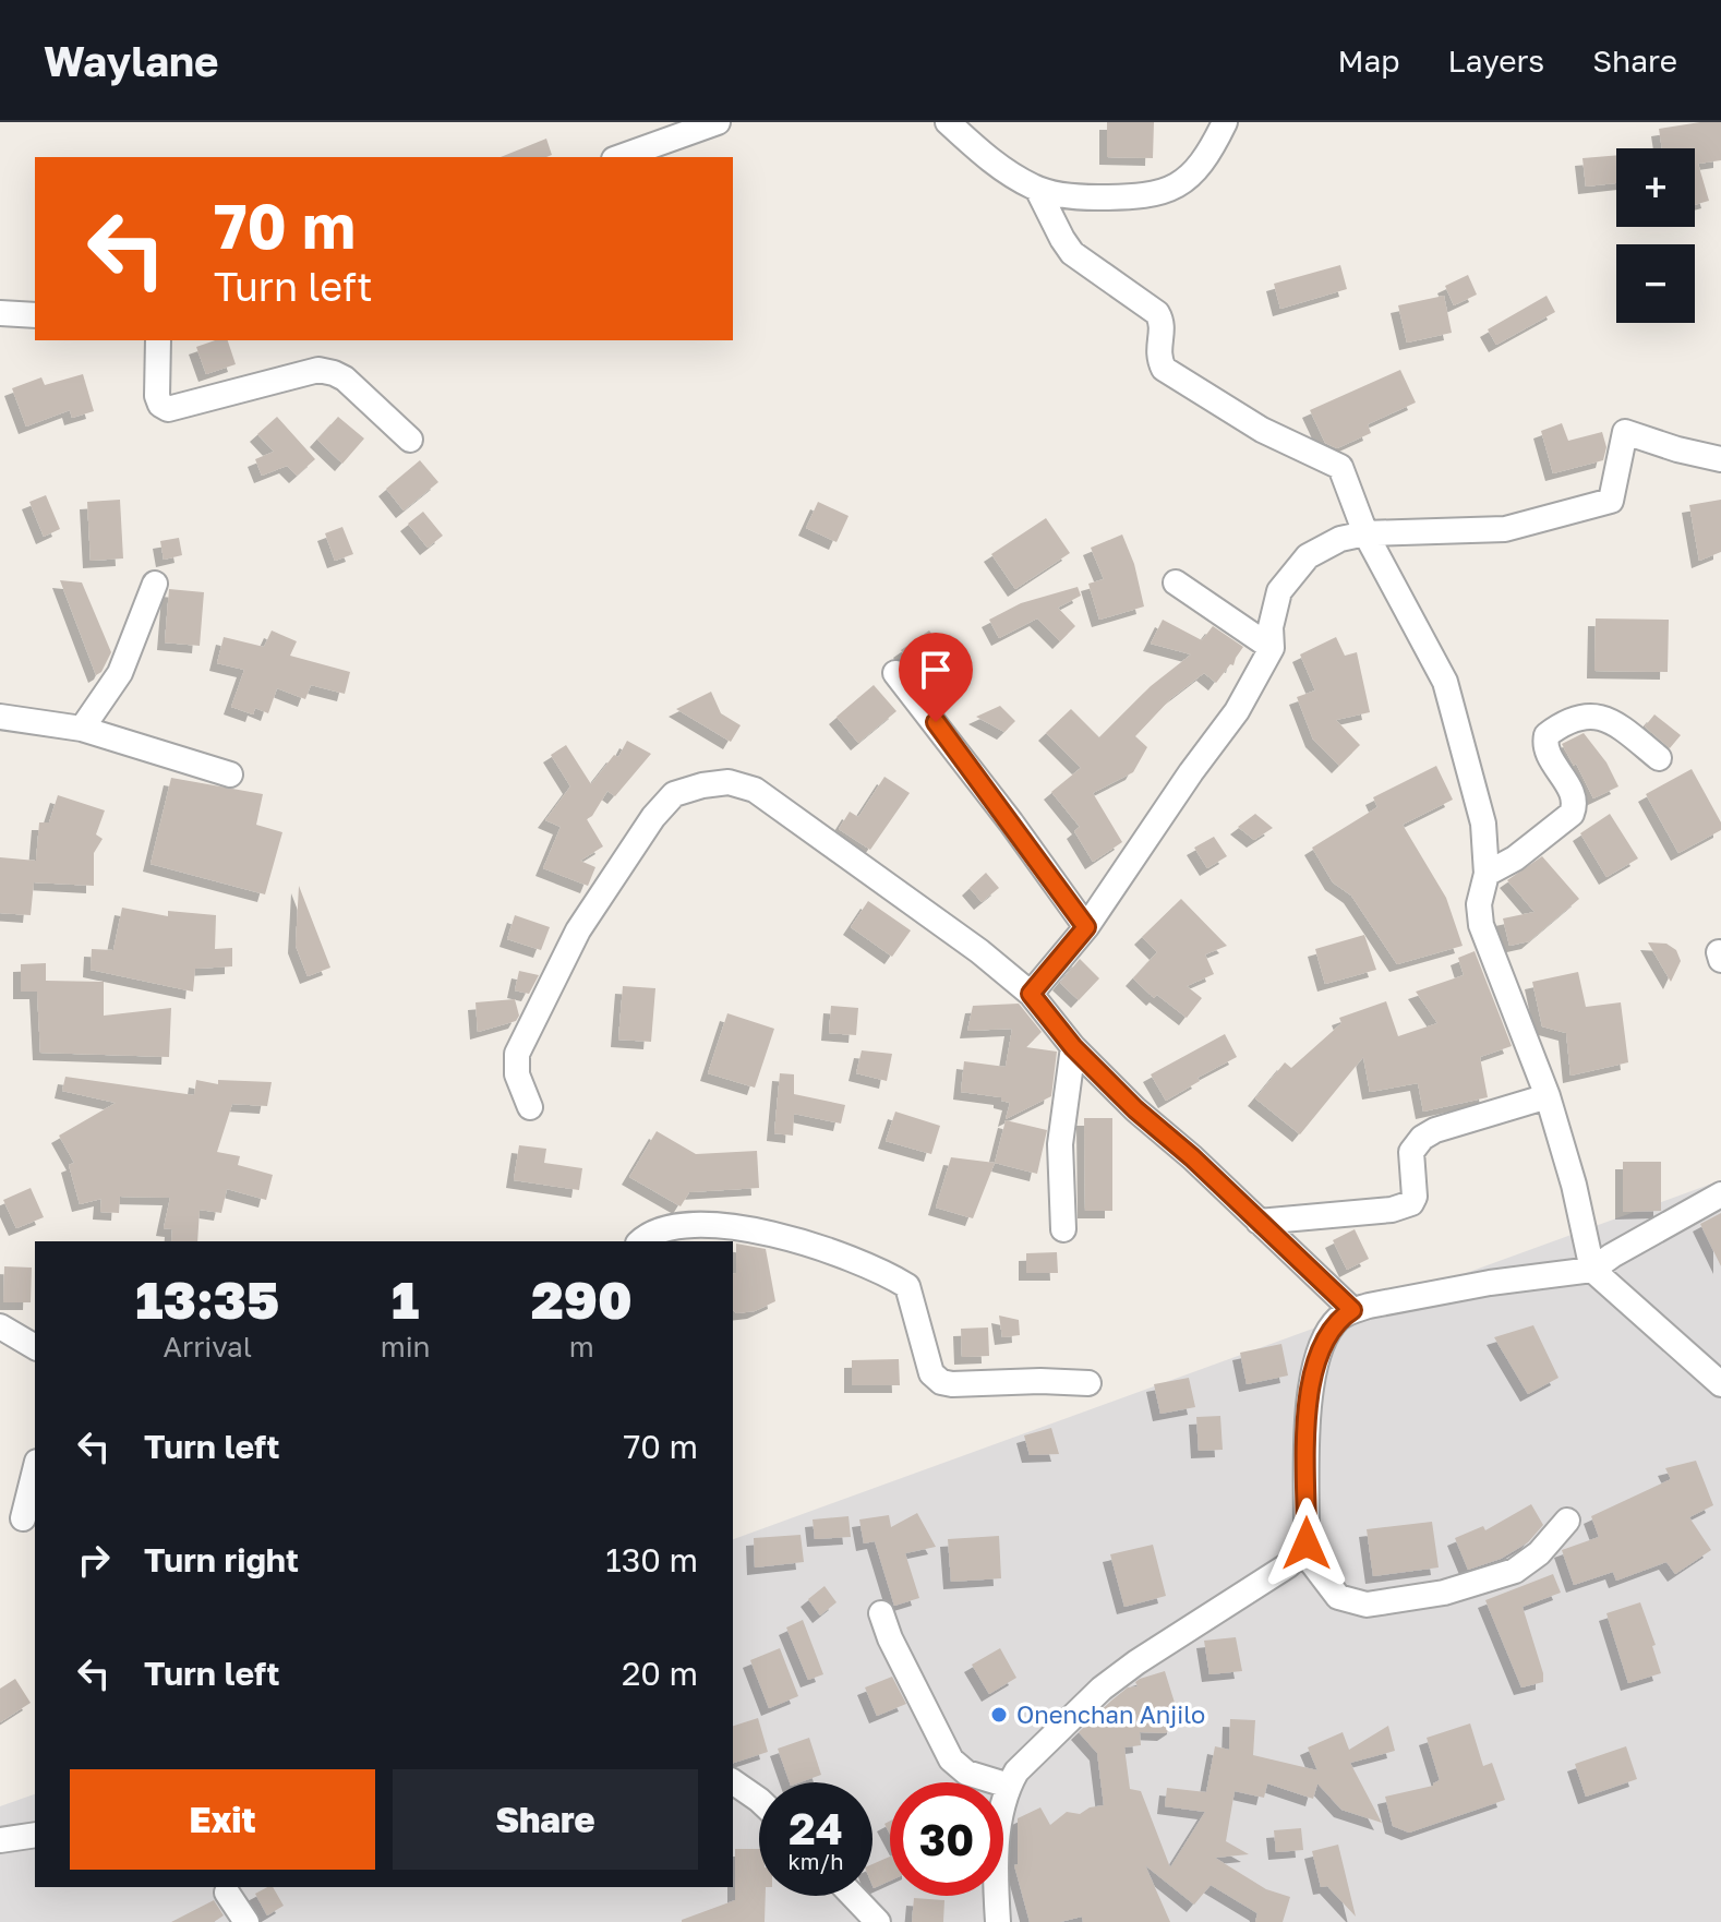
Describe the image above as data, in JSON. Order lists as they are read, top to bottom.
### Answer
{
  "places": ["Onenchan Anjilo"],
  "page": {
    "header": "Waylane",
    "nav": ["Map", "Layers", "Share"],
    "map_buttons": ["+", "−"],
    "turn": ["70 m", "Turn left"],
    "eta": [
      "13:35",
      "Arrival",
      "1",
      "min",
      "290",
      "m"
    ],
    "list": [
      {
        "name": "Turn left",
        "value": "70 m"
      },
      {
        "name": "Turn right",
        "value": "130 m"
      },
      {
        "name": "Turn left",
        "value": "20 m"
      }
    ],
    "buttons": ["Exit", "Share"],
    "speed": "24 km/h",
    "limit": "30"
  }
}
